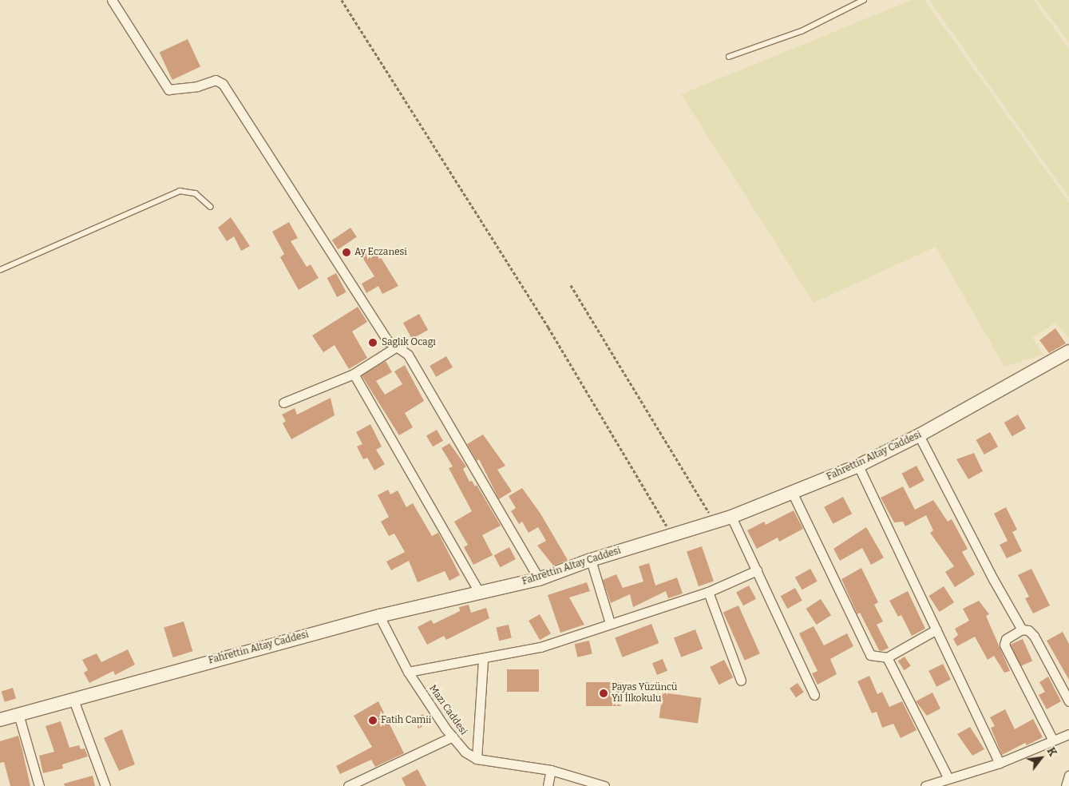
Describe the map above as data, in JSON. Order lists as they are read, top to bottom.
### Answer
{
  "streets": {
    "street": ["Fahrettin Altay Caddesi", "Mazı Caddesi"]
  },
  "crossings": [
    ["Fahrettin Altay Caddesi", "Mazı Caddesi"]
  ],
  "places": [
    "Ay Eczanesi",
    "Saglık Ocagı",
    "Payas Yüzüncü Yıl İlkokulu",
    "Fatih Camii"
  ],
  "north": "top right"
}
